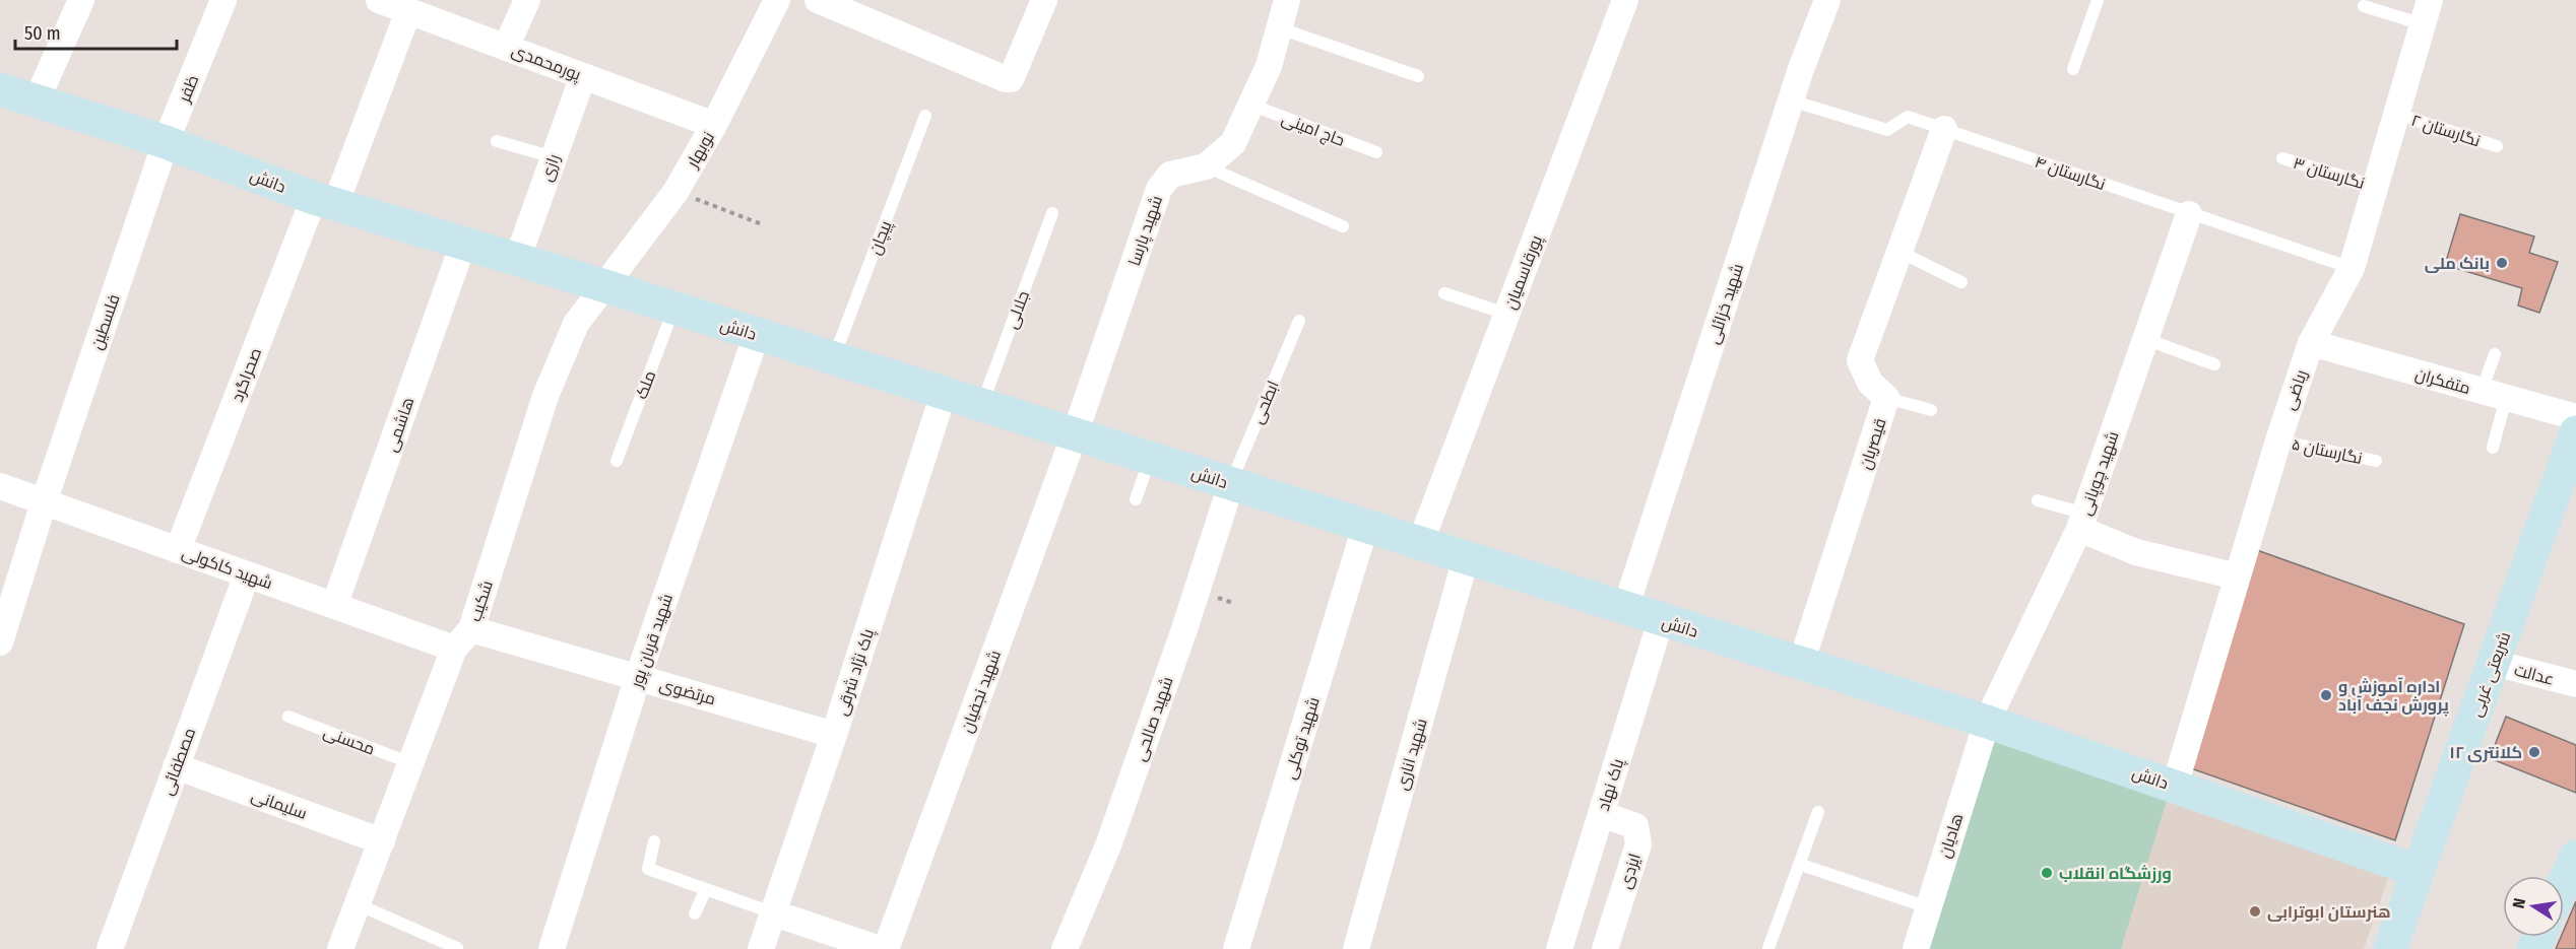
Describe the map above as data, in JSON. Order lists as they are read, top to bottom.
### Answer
{
  "streets": {
    "street": [
      "پورمحمدی",
      "ظفر",
      "نوبهار",
      "رازی",
      "دانش",
      "شهید پارسا",
      "پورقاسمیان",
      "شهید خزائلی",
      "فلسطین",
      "صحراگرد",
      "متفکران",
      "ریاضی",
      "هاشمی",
      "قیصریان",
      "شهید چوپانی",
      "شهید کاکولی",
      "شکیب",
      "شهید قربان پور",
      "پاک نژاد شرقی",
      "شریعتی غربی",
      "عدالت",
      "مرتضوی",
      "شهید نجفیان",
      "شهید صالحی",
      "شهید توکلی",
      "شهید اناری",
      "مصطفائی",
      "پاک نهاد",
      "سلیمانی",
      "هادیان",
      "ایزدی"
    ],
    "lane": [
      "حاج امینی",
      "نگارستان ۲",
      "نگارستان ۴",
      "نگارستان ۳",
      "پیچان",
      "جلالی",
      "ملک",
      "ابطحی",
      "نگارستان ۵",
      "محسنی"
    ]
  },
  "crossings": [
    ["پورمحمدی", "نوبهار"],
    ["پورمحمدی", "رازی"],
    ["پورمحمدی", "صحراگرد"],
    ["ظفر", "دانش"],
    ["ظفر", "فلسطین"],
    ["حاج امینی", "شهید پارسا"],
    ["نگارستان ۲", "ریاضی"],
    ["نوبهار", "دانش"],
    ["نوبهار", "شکیب"],
    ["رازی", "دانش"],
    ["نگارستان ۴", "شهید خزائلی"],
    ["نگارستان ۴", "ریاضی"],
    ["نگارستان ۴", "قیصریان"],
    ["نگارستان ۴", "شهید چوپانی"],
    ["نگارستان ۳", "ریاضی"],
    ["دانش", "شهید پارسا"],
    ["دانش", "پیچان"],
    ["دانش", "پورقاسمیان"],
    ["دانش", "شهید خزائلی"],
    ["دانش", "جلالی"],
    ["دانش", "فلسطین"],
    ["دانش", "صحراگرد"],
    ["دانش", "ملک"],
    ["دانش", "ریاضی"],
    ["دانش", "ابطحی"],
    ["دانش", "هاشمی"],
    ["دانش", "قیصریان"],
    ["دانش", "شهید چوپانی"],
    ["دانش", "شکیب"],
    ["دانش", "شهید قربان پور"],
    ["دانش", "پاک نژاد شرقی"],
    ["دانش", "شریعتی غربی"],
    ["دانش", "شهید نجفیان"],
    ["دانش", "شهید صالحی"],
    ["دانش", "شهید توکلی"],
    ["دانش", "شهید اناری"],
    ["دانش", "پاک نهاد"],
    ["دانش", "هادیان"],
    ["شهید پارسا", "شهید نجفیان"],
    ["فلسطین", "شهید کاکولی"],
    ["صحراگرد", "شهید کاکولی"],
    ["متفکران", "ریاضی"],
    ["ریاضی", "نگارستان ۵"],
    ["ابطحی", "شهید صالحی"],
    ["هاشمی", "شهید کاکولی"],
    ["شهید چوپانی", "هادیان"],
    ["شهید کاکولی", "شکیب"],
    ["شهید کاکولی", "مصطفائی"],
    ["شکیب", "مرتضوی"],
    ["شکیب", "محسنی"],
    ["شکیب", "سلیمانی"],
    ["شهید قربان پور", "مرتضوی"],
    ["پاک نژاد شرقی", "مرتضوی"],
    ["شریعتی غربی", "عدالت"],
    ["مصطفائی", "سلیمانی"],
    ["پاک نهاد", "ایزدی"]
  ],
  "places": [
    "بانک ملی",
    "اداره آموزش و پرورش نجف آباد",
    "کلانتری ۱۲",
    "ورزشگاه انقلاب",
    "هنرستان ابوترابی"
  ],
  "scale_bar": "50 m",
  "north": "left"
}
